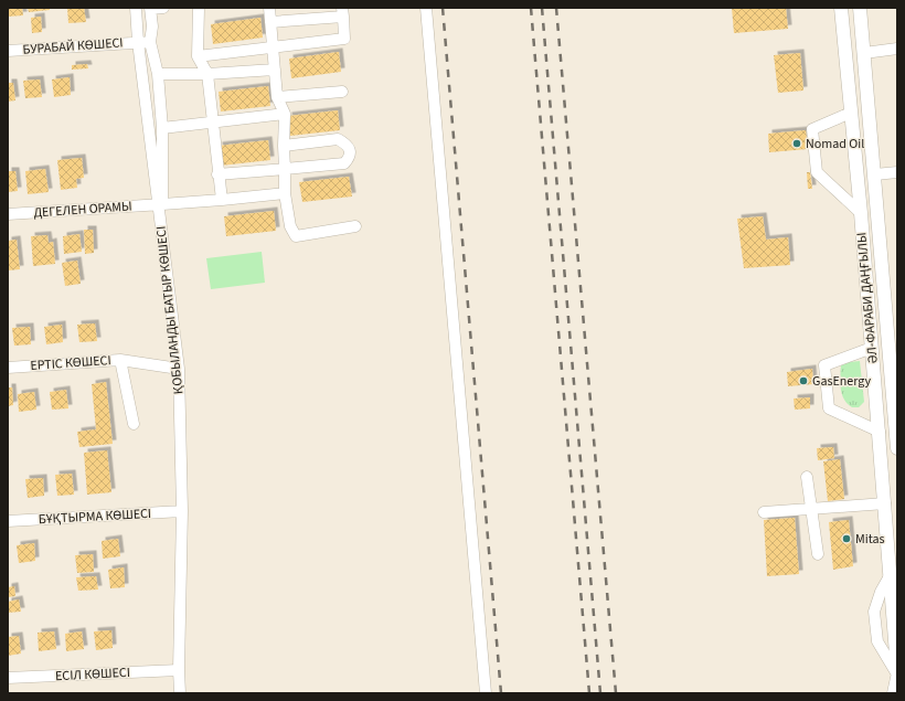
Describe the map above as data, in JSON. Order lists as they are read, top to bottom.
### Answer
{
  "streets": {
    "main road": ["ӘЛ-ФАРАБИ ДАҢҒЫЛЫ"],
    "street": [
      "БУРАБАЙ КӨШЕСІ",
      "ДЕГЕЛЕН ОРАМЫ",
      "ҚОБЫЛАНДЫ БАТЫР КӨШЕСІ",
      "ЕРТІС КӨШЕСІ",
      "БҰҚТЫРМА КӨШЕСІ",
      "ЕСІЛ КӨШЕСІ"
    ]
  },
  "crossings": [
    ["БУРАБАЙ КӨШЕСІ", "ҚОБЫЛАНДЫ БАТЫР КӨШЕСІ"],
    ["ДЕГЕЛЕН ОРАМЫ", "ҚОБЫЛАНДЫ БАТЫР КӨШЕСІ"],
    ["ҚОБЫЛАНДЫ БАТЫР КӨШЕСІ", "БҰҚТЫРМА КӨШЕСІ"],
    ["ҚОБЫЛАНДЫ БАТЫР КӨШЕСІ", "ЕСІЛ КӨШЕСІ"]
  ],
  "places": ["Nomad Oil", "GasEnergy", "Mitas"]
}
